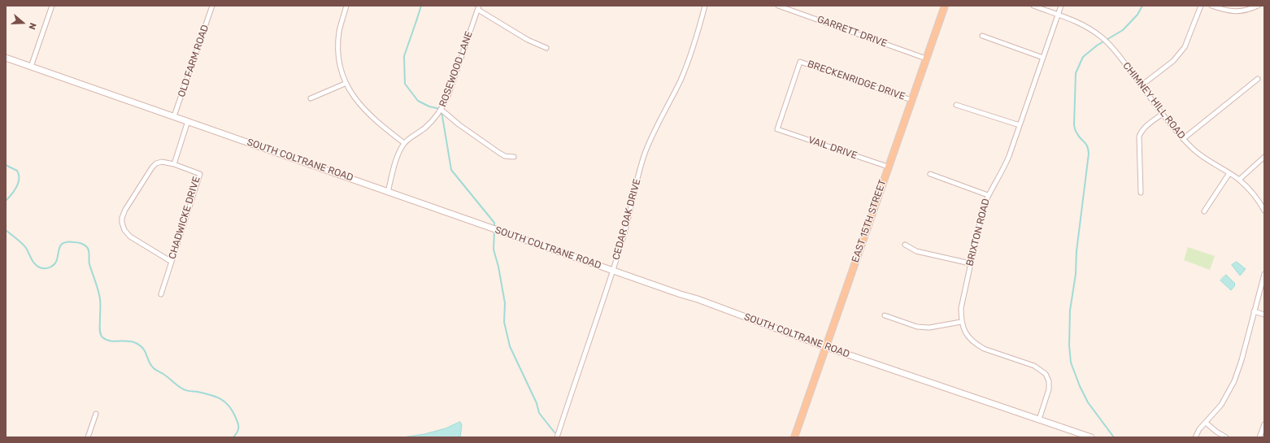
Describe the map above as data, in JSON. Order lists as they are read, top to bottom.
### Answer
{
  "streets": {
    "main road": ["SOUTH COLTRANE ROAD", "EAST 15TH STREET"],
    "street": [
      "GARRETT DRIVE",
      "OLD FARM ROAD",
      "ROSEWOOD LANE",
      "BRECKENRIDGE DRIVE",
      "CHIMNEY HILL ROAD",
      "VAIL DRIVE",
      "CHADWICKE DRIVE",
      "CEDAR OAK DRIVE",
      "BRIXTON ROAD"
    ]
  },
  "crossings": [
    ["GARRETT DRIVE", "EAST 15TH STREET"],
    ["OLD FARM ROAD", "SOUTH COLTRANE ROAD"],
    ["BRECKENRIDGE DRIVE", "VAIL DRIVE"],
    ["BRECKENRIDGE DRIVE", "EAST 15TH STREET"],
    ["CHIMNEY HILL ROAD", "BRIXTON ROAD"],
    ["VAIL DRIVE", "EAST 15TH STREET"],
    ["SOUTH COLTRANE ROAD", "CEDAR OAK DRIVE"],
    ["SOUTH COLTRANE ROAD", "EAST 15TH STREET"]
  ],
  "north": "right"
}
